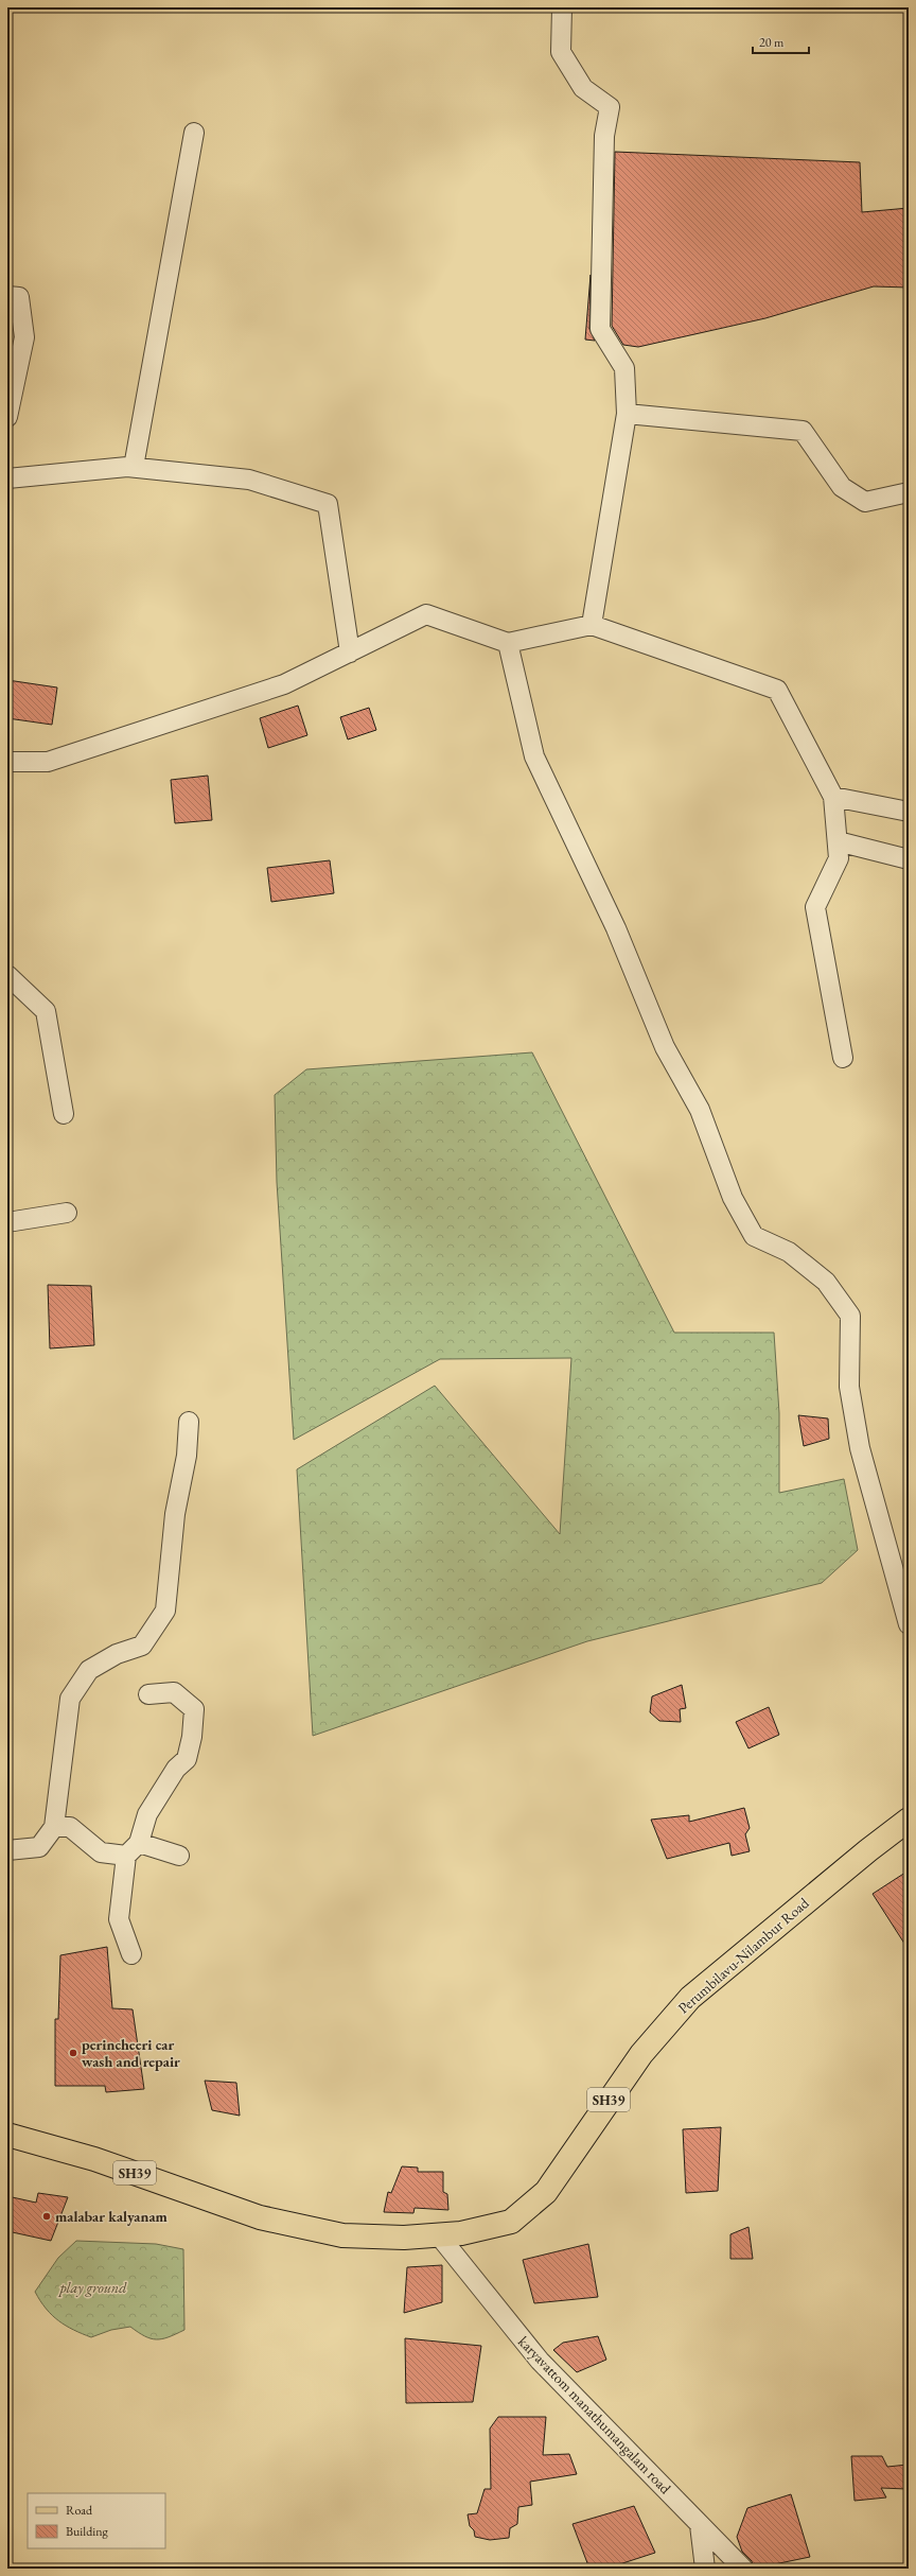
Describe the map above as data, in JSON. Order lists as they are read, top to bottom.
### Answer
{
  "streets": {
    "main road": ["Perumbilavu-Nilambur Road", "SH39"],
    "street": ["karyavattom manathumangalam road"]
  },
  "crossings": [
    ["Perumbilavu-Nilambur Road", "karyavattom manathumangalam road"]
  ],
  "parks": ["play ground"],
  "places": ["perincheeri car wash and repair", "malabar kalyanam"],
  "legend": ["Road", "Building"],
  "scale_bar": "20 m"
}
